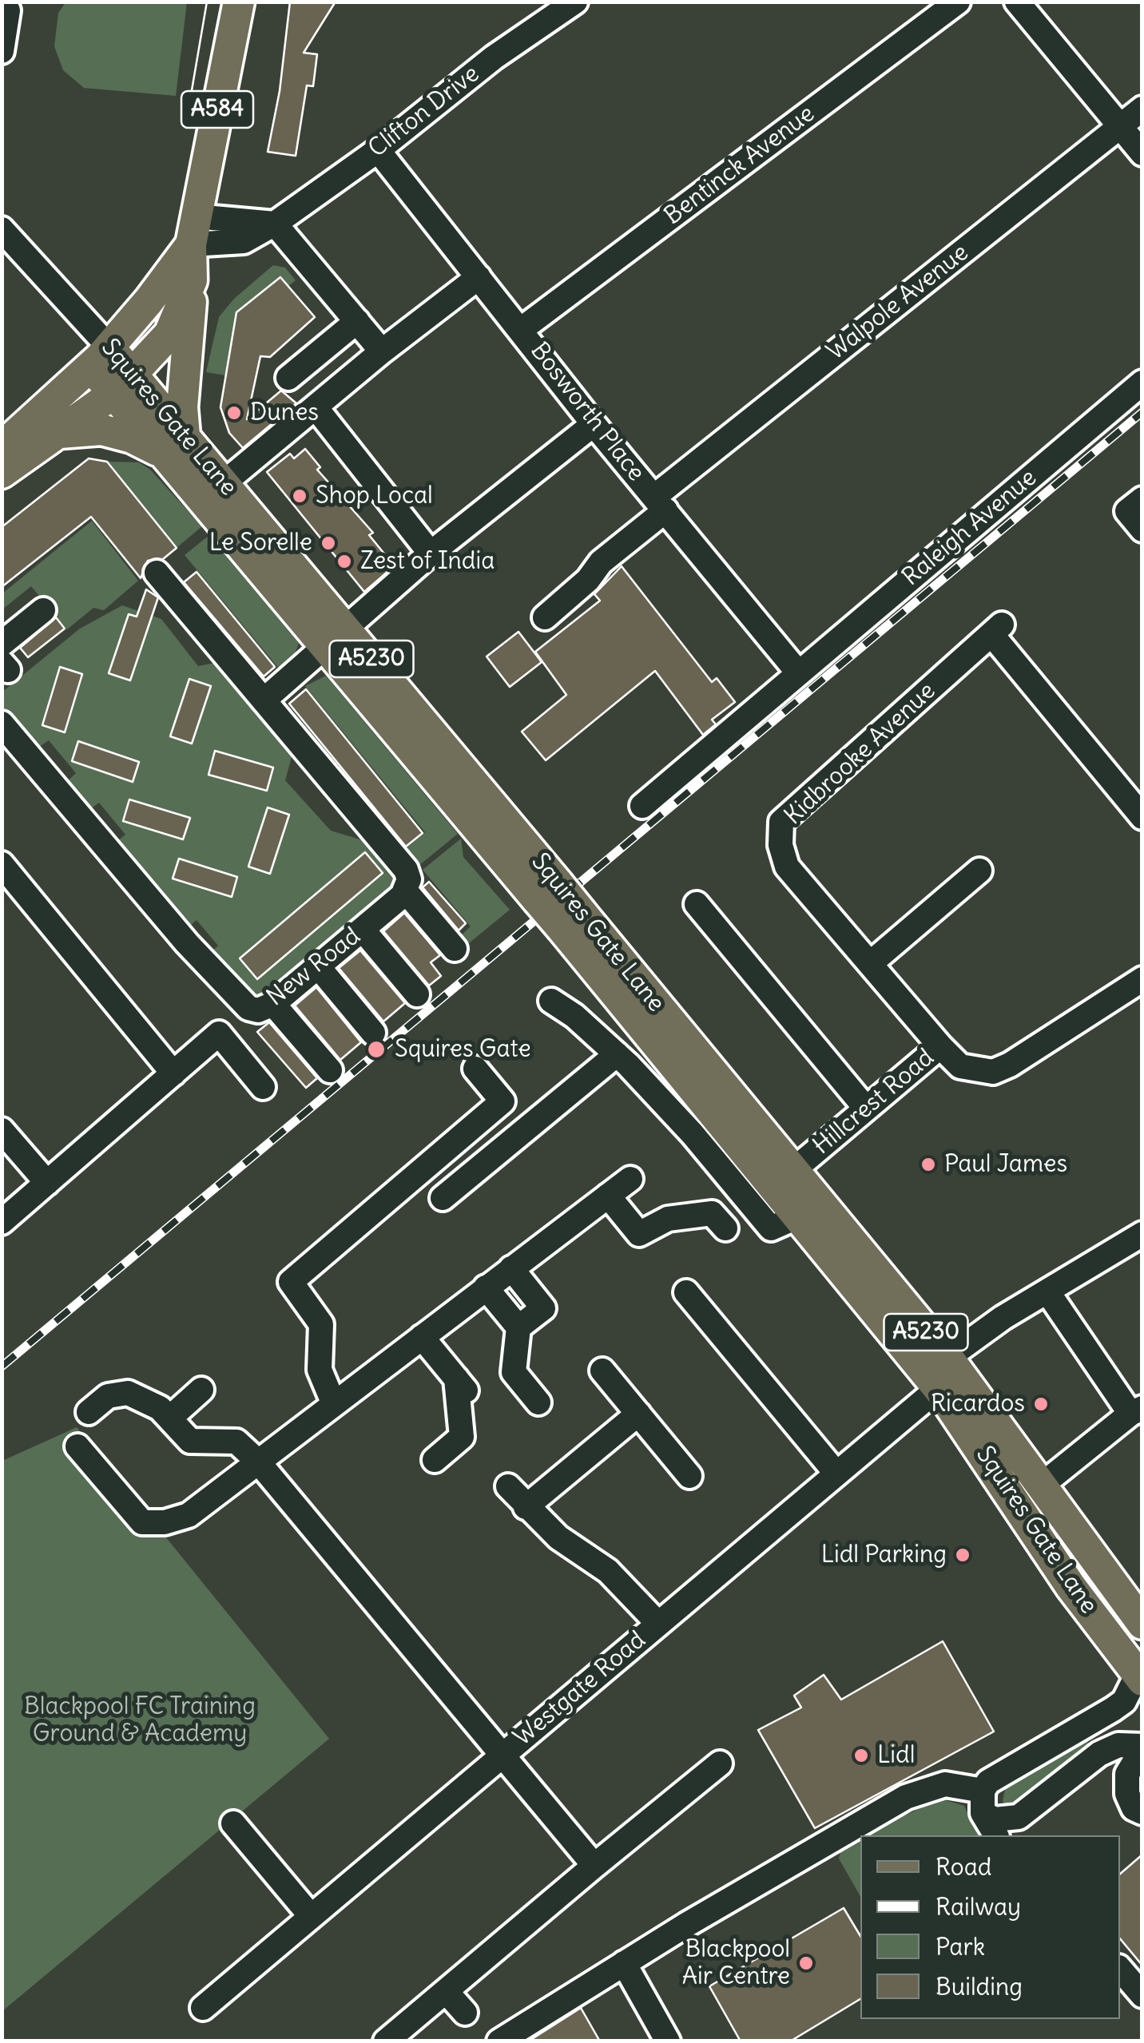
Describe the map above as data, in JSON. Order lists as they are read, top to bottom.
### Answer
{
  "streets": {
    "main road": ["A584", "Squires Gate Lane", "A5230"],
    "street": [
      "Clifton Drive",
      "Bentinck Avenue",
      "Walpole Avenue",
      "Bosworth Place",
      "Raleigh Avenue",
      "Kidbrooke Avenue",
      "New Road",
      "Hillcrest Road",
      "Westgate Road"
    ]
  },
  "crossings": [
    ["A584", "Squires Gate Lane"],
    ["Clifton Drive", "Bosworth Place"],
    ["Bentinck Avenue", "Bosworth Place"],
    ["Walpole Avenue", "Bosworth Place"],
    ["Bosworth Place", "Raleigh Avenue"],
    ["Squires Gate Lane", "Hillcrest Road"],
    ["Squires Gate Lane", "Westgate Road"],
    ["Kidbrooke Avenue", "Hillcrest Road"]
  ],
  "parks": ["Blackpool FC Training Ground & Academy"],
  "places": [
    "Dunes",
    "Shop Local",
    "Le Sorelle",
    "Zest of India",
    "Squires Gate",
    "Paul James",
    "Ricardos",
    "Lidl Parking",
    "Lidl",
    "Blackpool Air Centre"
  ],
  "legend": [
    "Road",
    "Railway",
    "Park",
    "Building"
  ]
}
